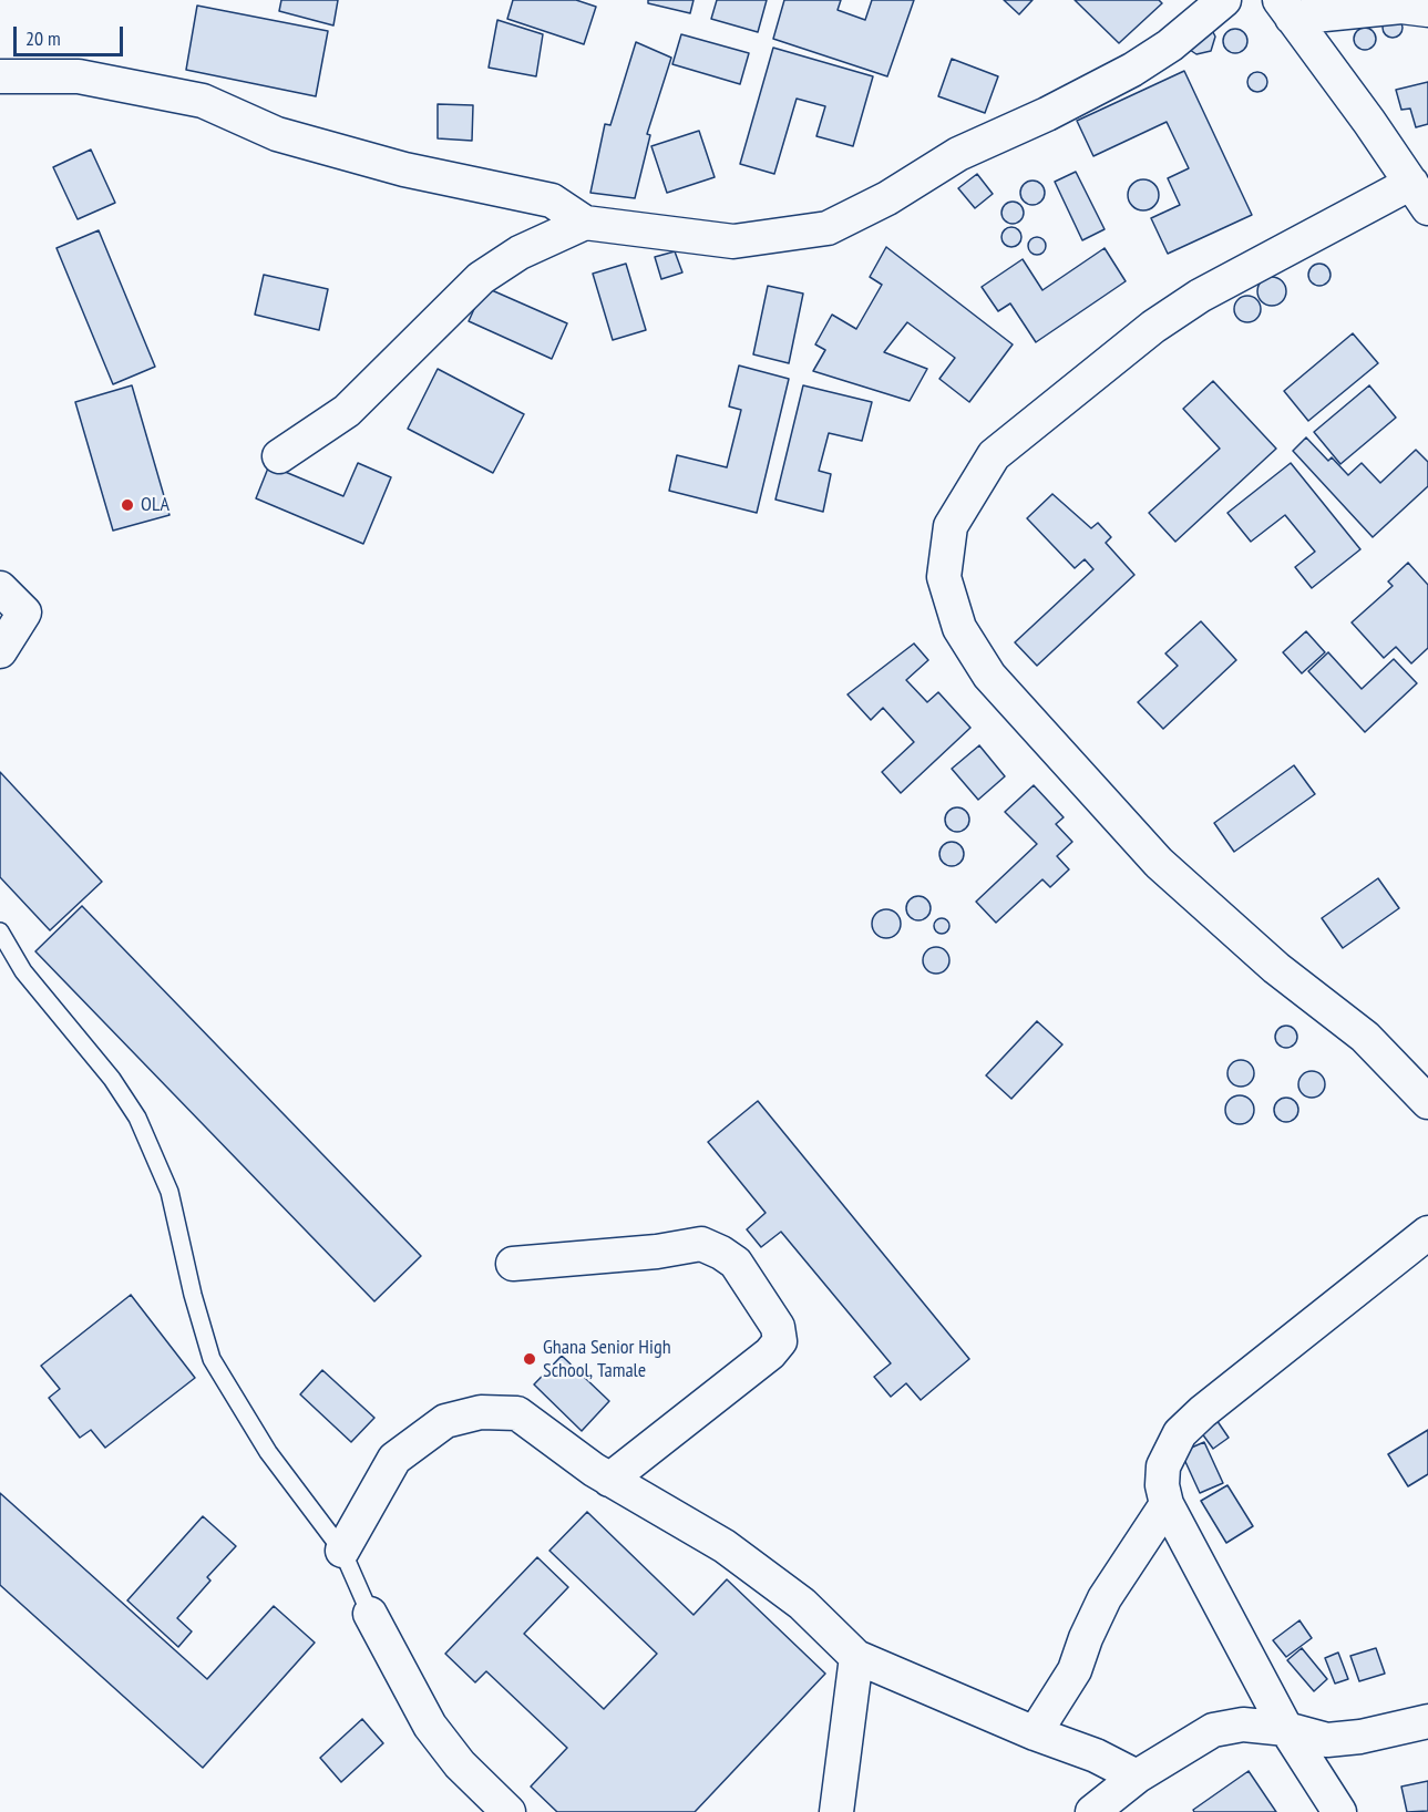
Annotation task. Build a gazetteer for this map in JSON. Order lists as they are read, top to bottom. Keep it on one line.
{"places":["OLA","Ghana Senior High School, Tamale"],"scale_bar":"20 m"}
